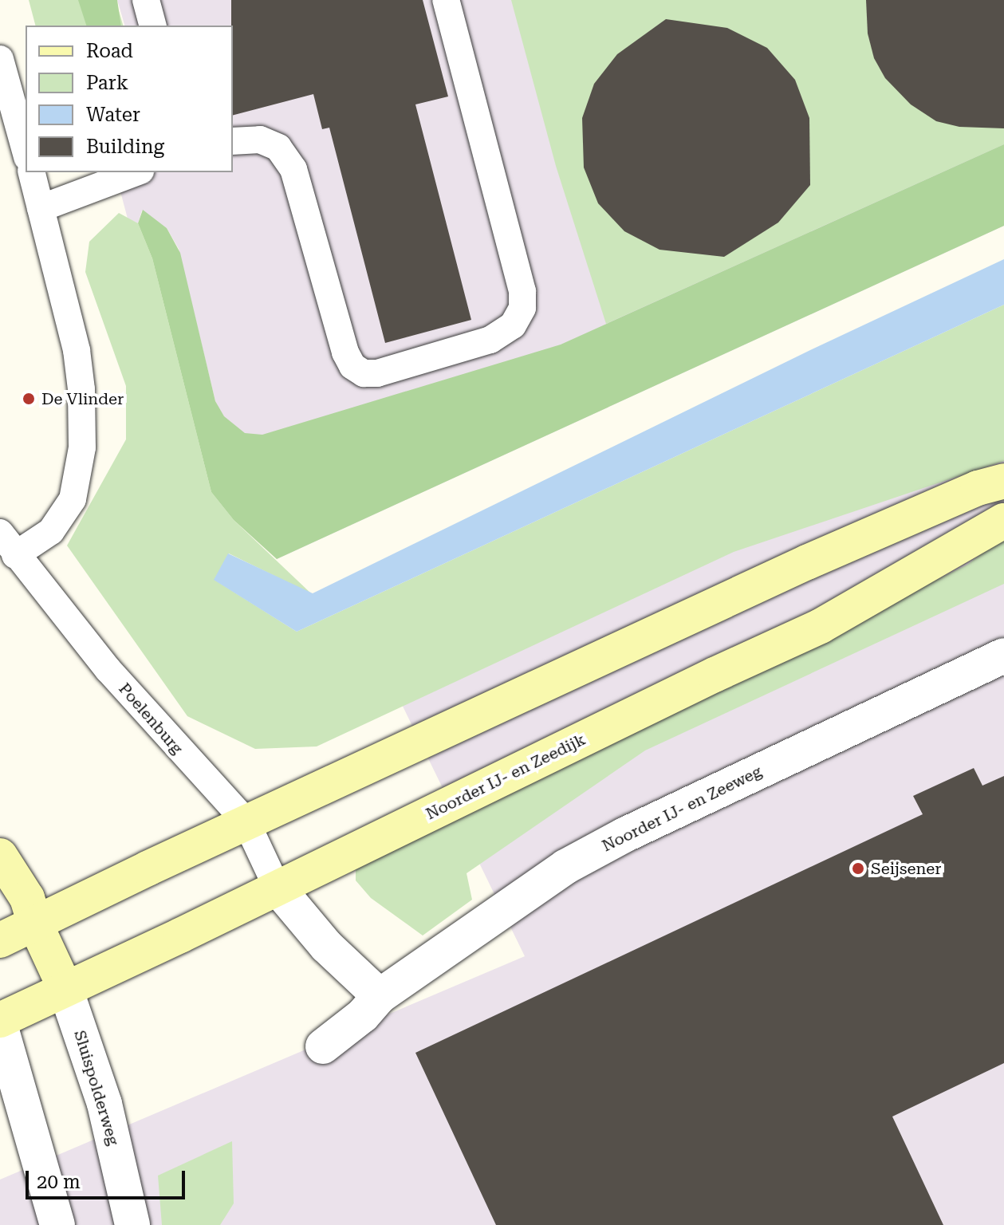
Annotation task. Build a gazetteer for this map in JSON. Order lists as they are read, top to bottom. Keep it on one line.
{"streets":{"street":["Noorder IJ- en Zeedijk","Noorder IJ- en Zeeweg","Sluispolderweg"],"lane":["Poelenburg"]},"crossings":[["Poelenburg","Noorder IJ- en Zeedijk"],["Noorder IJ- en Zeedijk","Sluispolderweg"]],"places":["De Vlinder","Seijsener"],"legend":["Road","Park","Water","Building"],"scale_bar":"20 m"}
